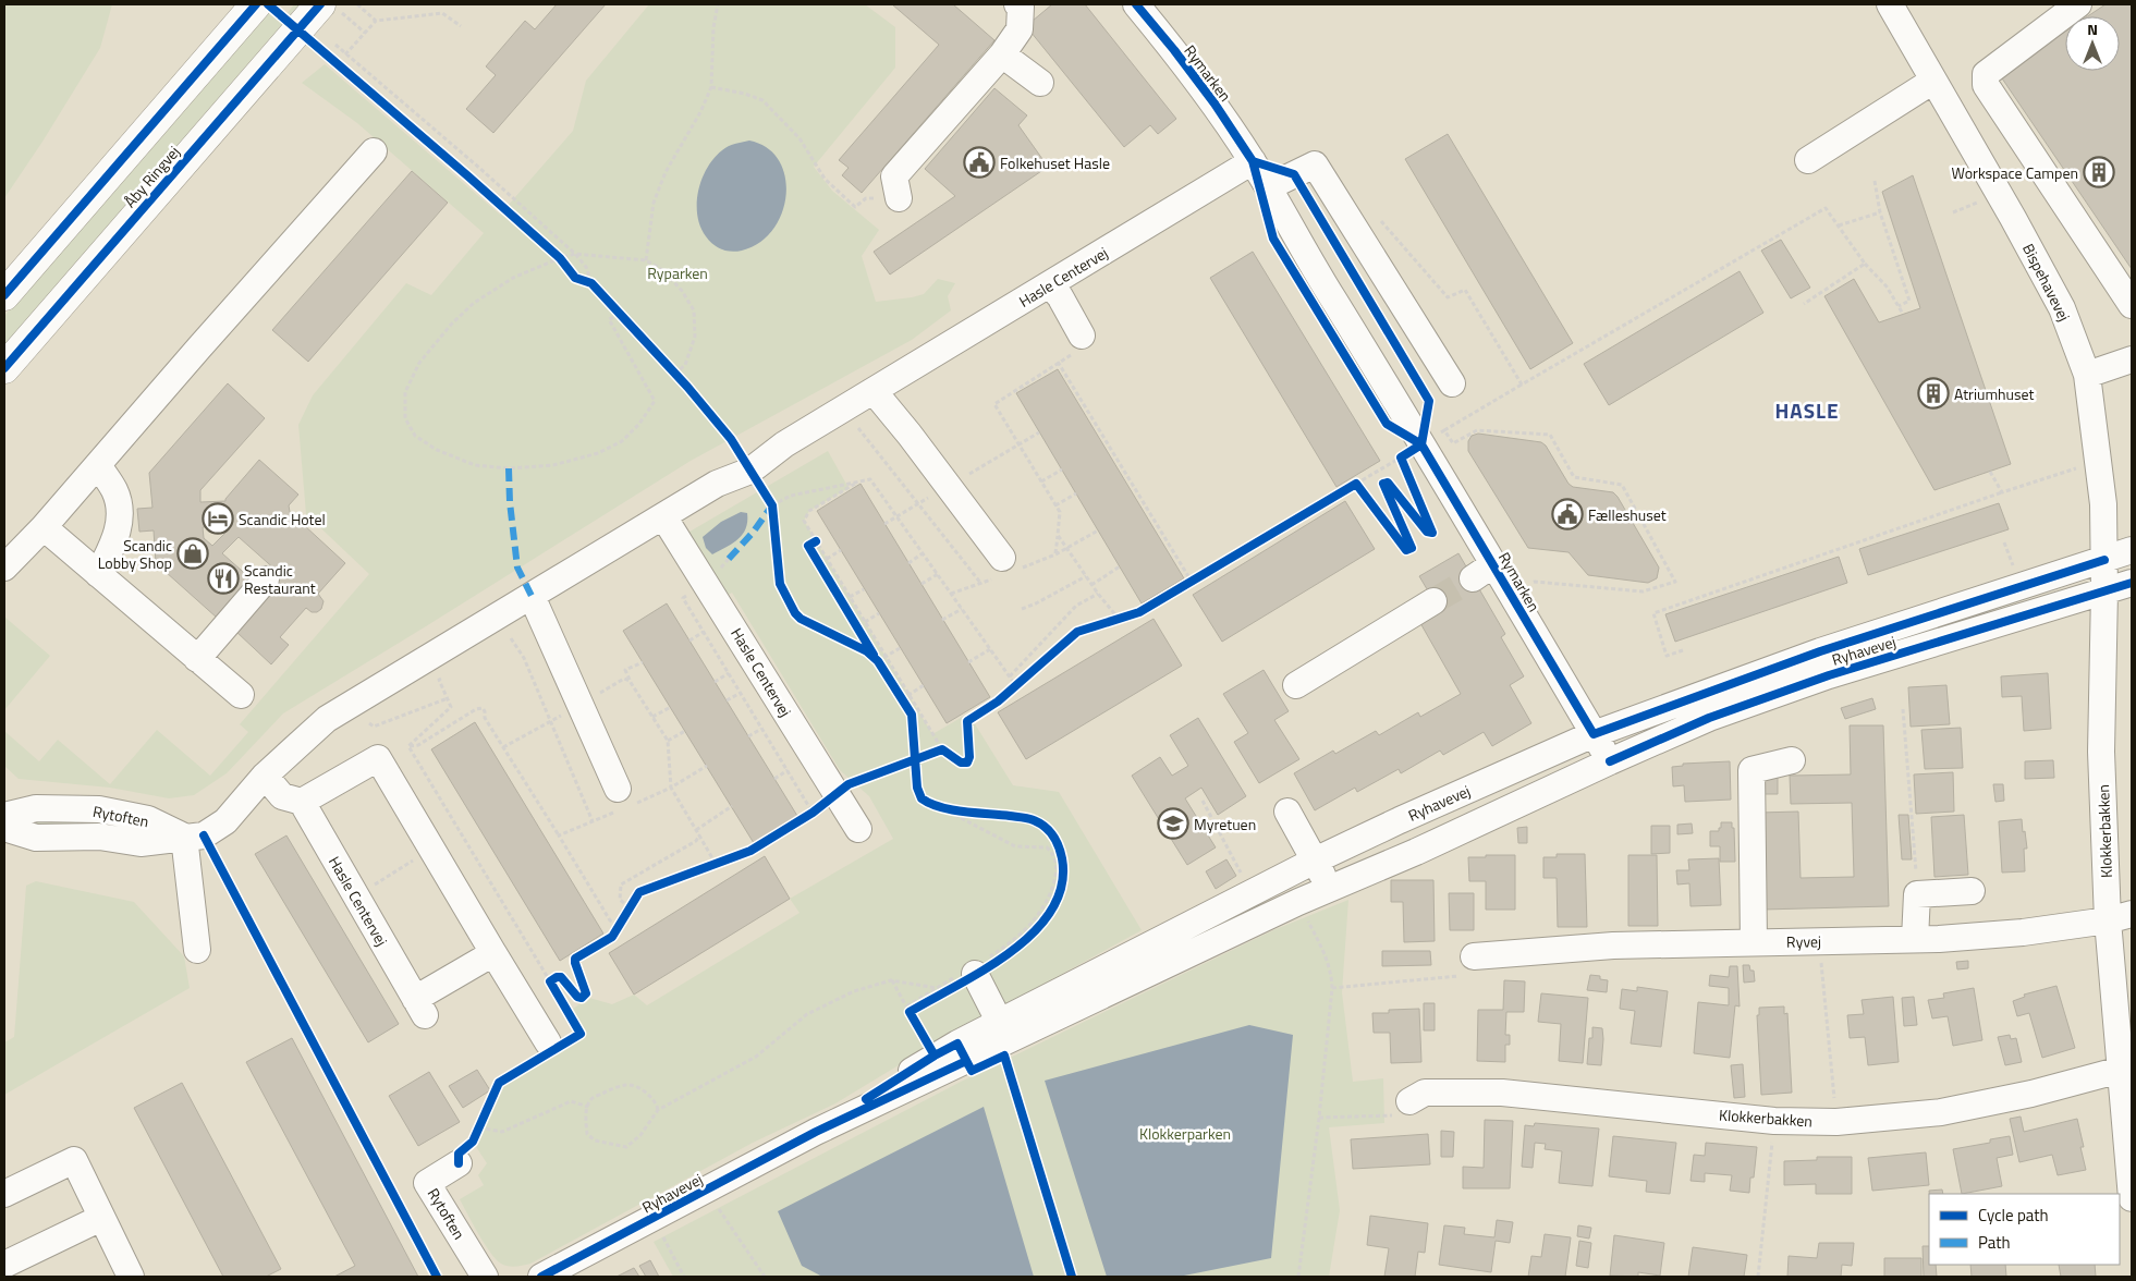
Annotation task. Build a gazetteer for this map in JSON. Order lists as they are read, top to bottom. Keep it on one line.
{"streets":{"main road":["Åby Ringvej"],"street":["Rymarken","Hasle Centervej","Bispehavevej","Ryhavevej","Rytoften","Klokkerbakken","Ryvej"]},"crossings":[["Rymarken","Hasle Centervej"],["Rymarken","Ryhavevej"],["Hasle Centervej","Rytoften"],["Bispehavevej","Ryhavevej"],["Bispehavevej","Klokkerbakken"],["Ryhavevej","Klokkerbakken"],["Klokkerbakken","Ryvej"]],"districts":["HASLE"],"parks":["Ryparken","Klokkerparken"],"places":{"public building":["Folkehuset Hasle","Fælleshuset"],"building":["Workspace Campen","Atriumhuset"],"hotel":["Scandic Hotel"],"shop":["Scandic Lobby Shop"],"restaurant":["Scandic Restaurant"],"school or university":["Myretuen"]},"legend":["Cycle path","Path"],"north":"top"}
